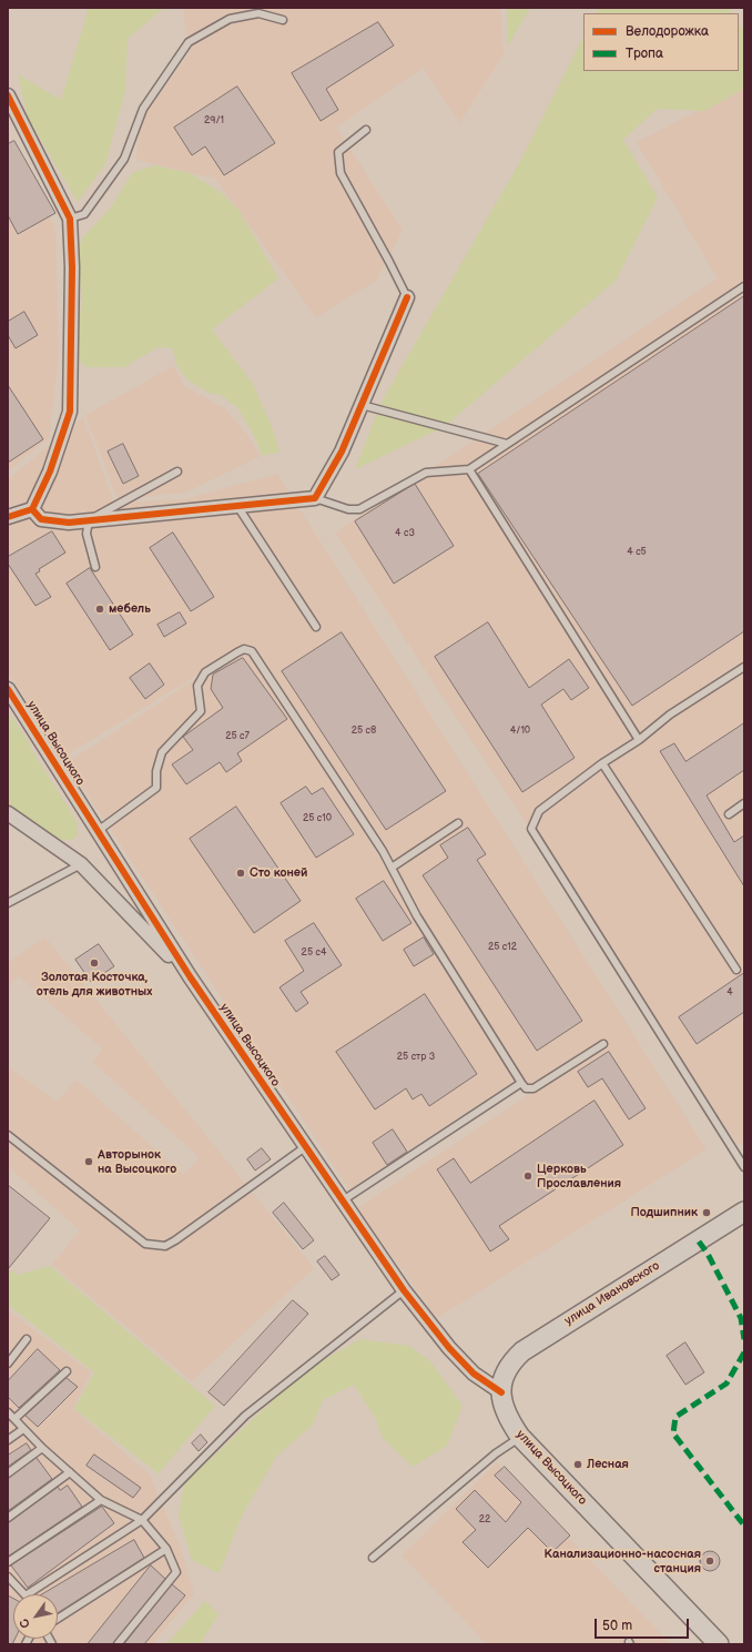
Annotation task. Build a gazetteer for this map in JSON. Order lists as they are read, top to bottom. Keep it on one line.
{"streets":{"main road":["улица Высоцкого","улица Ивановского"]},"crossings":[["улица Высоцкого","улица Ивановского"]],"places":["мебель","Сто коней","Золотая Косточка, отель для животных","Авторынок на Высоцкого","Церковь Прославления","Подшипник","Лесная","Канализационно-насосная станция"],"house_numbers":["29/1","4 с3","4 с5","25 с8","4/10","25 с7","25 с10","25 с12","25 с4","4","25 стр 3","22"],"legend":["Велодорожка","Тропа"],"scale_bar":"50 m","north":"bottom left"}
